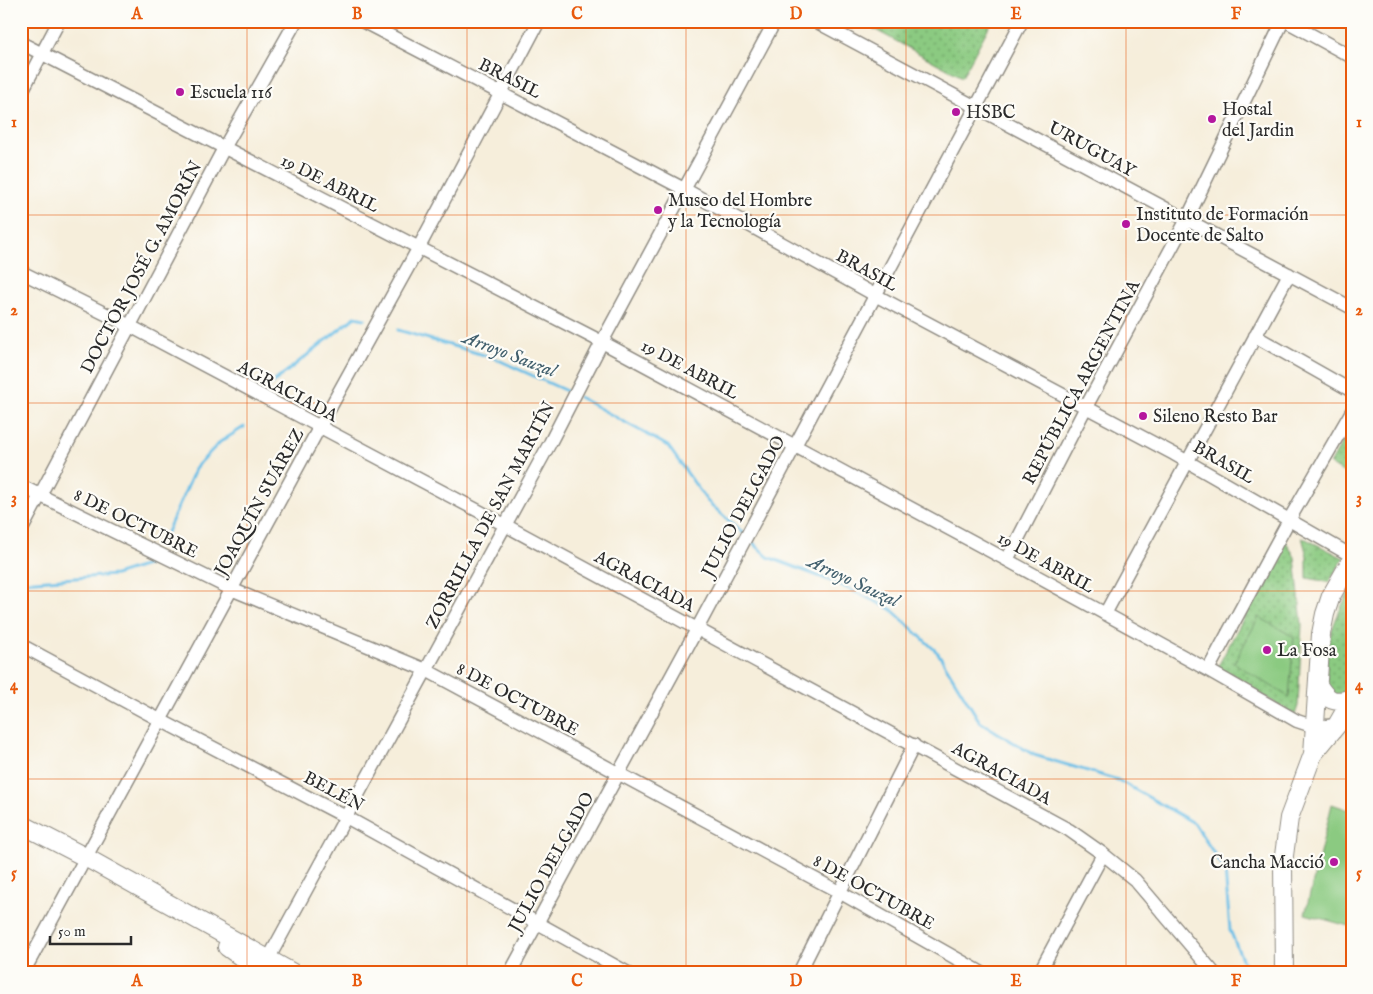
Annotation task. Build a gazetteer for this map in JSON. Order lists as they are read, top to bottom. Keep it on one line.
{"streets":{"street":["BRASIL","URUGUAY","19 DE ABRIL","DOCTOR JOSÉ G. AMORÍN","REPÚBLICA ARGENTINA","AGRACIADA","JOAQUÍN SUÁREZ","JULIO DELGADO","ZORRILLA DE SAN MARTÍN","8 DE OCTUBRE","BELÉN"]},"crossings":[["BRASIL","REPÚBLICA ARGENTINA"],["BRASIL","JOAQUÍN SUÁREZ"],["BRASIL","JULIO DELGADO"],["BRASIL","ZORRILLA DE SAN MARTÍN"],["URUGUAY","REPÚBLICA ARGENTINA"],["URUGUAY","JULIO DELGADO"],["19 DE ABRIL","DOCTOR JOSÉ G. AMORÍN"],["19 DE ABRIL","REPÚBLICA ARGENTINA"],["19 DE ABRIL","JOAQUÍN SUÁREZ"],["19 DE ABRIL","JULIO DELGADO"],["19 DE ABRIL","ZORRILLA DE SAN MARTÍN"],["DOCTOR JOSÉ G. AMORÍN","AGRACIADA"],["DOCTOR JOSÉ G. AMORÍN","8 DE OCTUBRE"],["AGRACIADA","JOAQUÍN SUÁREZ"],["AGRACIADA","JULIO DELGADO"],["AGRACIADA","ZORRILLA DE SAN MARTÍN"],["JOAQUÍN SUÁREZ","8 DE OCTUBRE"],["JOAQUÍN SUÁREZ","BELÉN"],["JULIO DELGADO","8 DE OCTUBRE"],["JULIO DELGADO","BELÉN"],["ZORRILLA DE SAN MARTÍN","8 DE OCTUBRE"],["ZORRILLA DE SAN MARTÍN","BELÉN"]],"water":["Arroyo Sauzal"],"places":["Escuela 116","HSBC","Hostal del Jardin","Museo del Hombre y la Tecnología","Instituto de Formación Docente de Salto","Sileno Resto Bar","La Fosa","Cancha Macció"],"scale_bar":"50 m","grid":{"columns":["A","B","C","D","E","F"],"rows":["1","2","3","4","5"]}}
